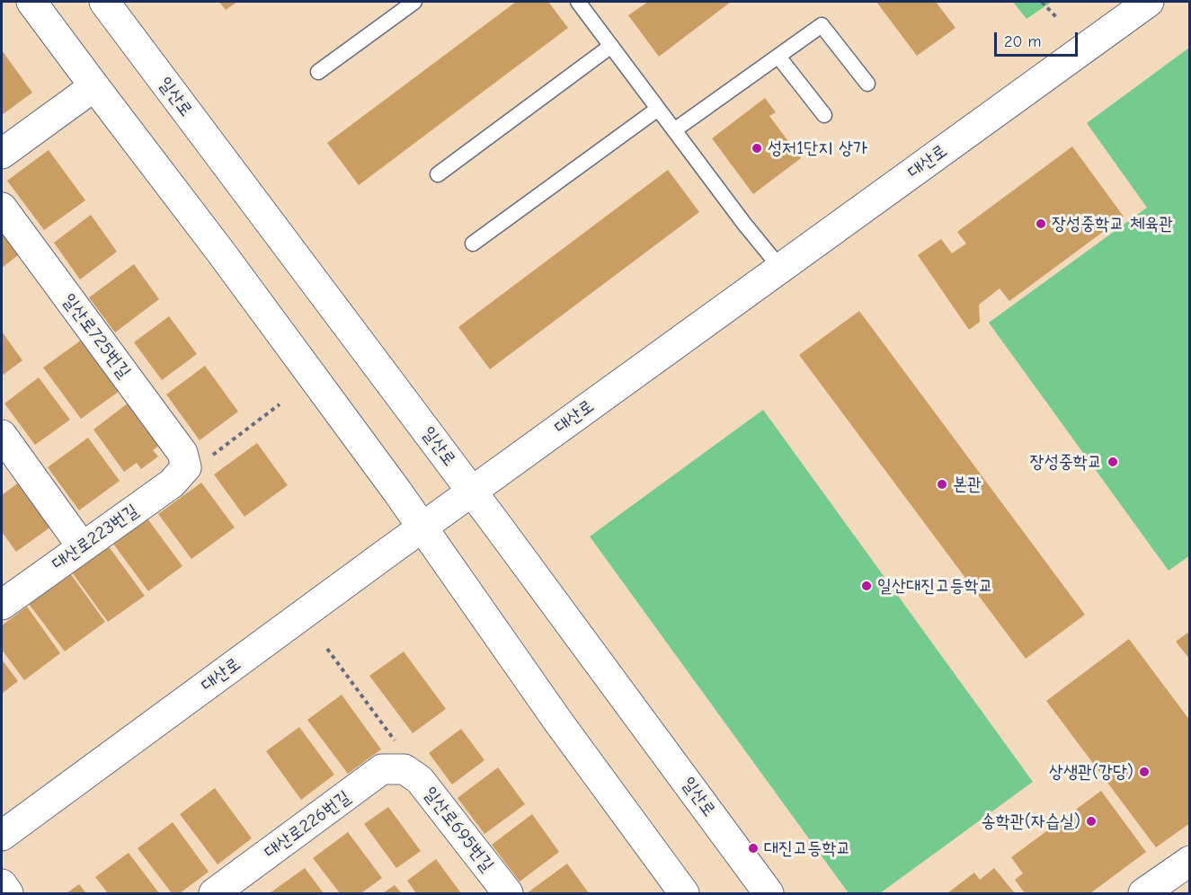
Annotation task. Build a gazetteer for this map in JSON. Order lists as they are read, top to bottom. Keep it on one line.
{"streets":{"main road":["일산로","대산로","일산로725번길","대산로223번길","대산로226번길","일산로695번길"]},"crossings":[["일산로","대산로"],["일산로725번길","대산로223번길"],["대산로226번길","일산로695번길"]],"places":["성저1단지 상가","장성중학교 체육관","장성중학교","본관","일산대진고등학교","상생관(강당)","송학관(자습실)","대진고등학교"],"scale_bar":"20 m"}
